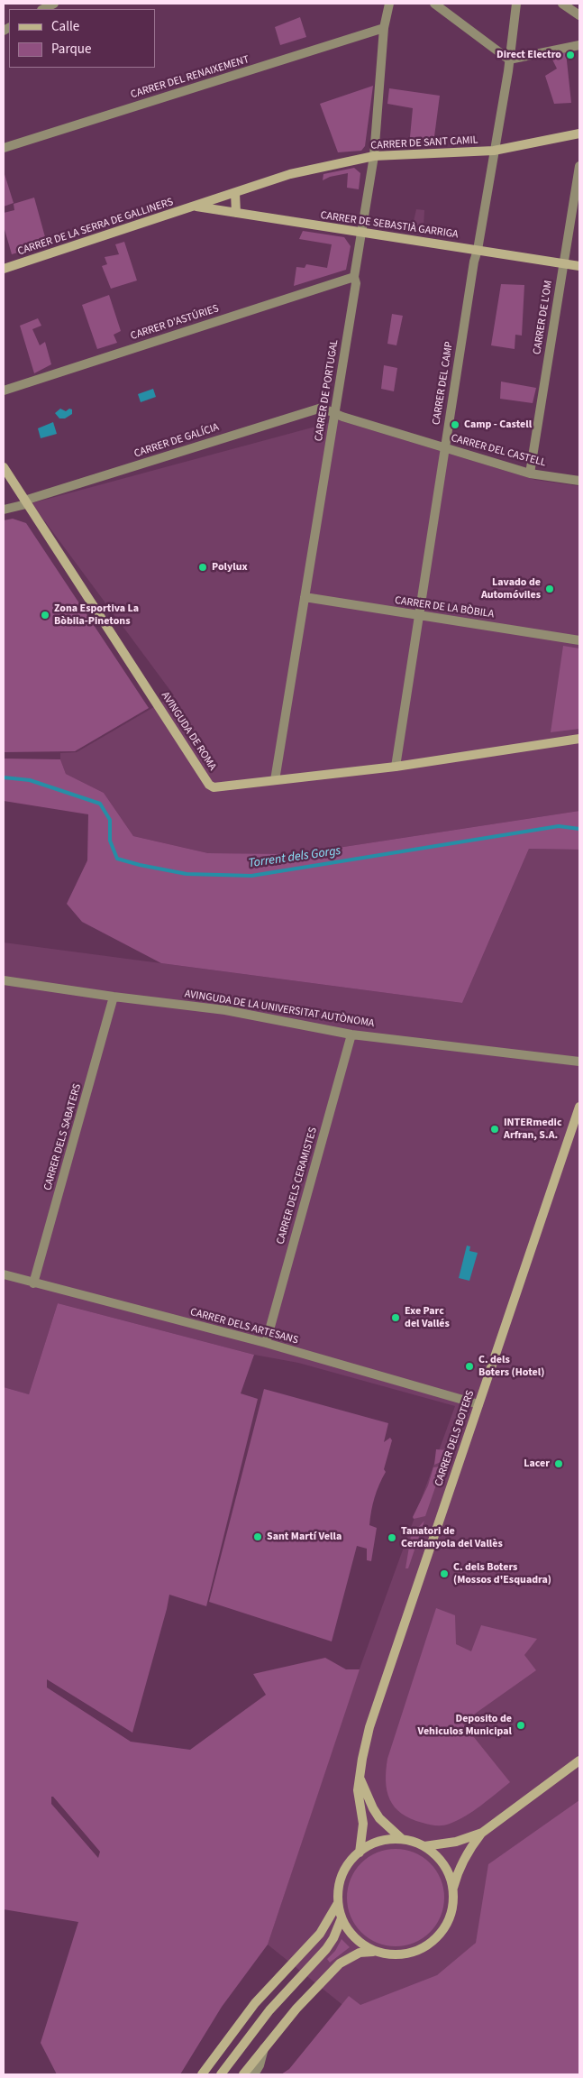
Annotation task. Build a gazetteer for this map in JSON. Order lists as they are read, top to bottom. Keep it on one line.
{"streets":{"street":["CARRER DEL RENAIXEMENT","CARRER DE SANT CAMIL","CARRER DE SEBASTIÀ GARRIGA","CARRER DE LA SERRA DE GALLINERS","CARRER DE L'OM","CARRER D'ASTÚRIES","CARRER DEL CAMP","CARRER DE PORTUGAL","CARRER DE GALÍCIA","CARRER DEL CASTELL","CARRER DE LA BÒBILA","AVINGUDA DE ROMA","AVINGUDA DE LA UNIVERSITAT AUTÒNOMA","CARRER DELS SABATERS","CARRER DELS CERAMISTES","CARRER DELS ARTESANS","CARRER DELS BOTERS"]},"crossings":[["CARRER DEL RENAIXEMENT","CARRER DE PORTUGAL"],["CARRER DE SANT CAMIL","CARRER DE SEBASTIÀ GARRIGA"],["CARRER DE SANT CAMIL","CARRER DE LA SERRA DE GALLINERS"],["CARRER DE SANT CAMIL","CARRER DEL CAMP"],["CARRER DE SANT CAMIL","CARRER DE PORTUGAL"],["CARRER DE SEBASTIÀ GARRIGA","CARRER DE LA SERRA DE GALLINERS"],["CARRER DE SEBASTIÀ GARRIGA","CARRER DE L'OM"],["CARRER DE SEBASTIÀ GARRIGA","CARRER DEL CAMP"],["CARRER DE SEBASTIÀ GARRIGA","CARRER DE PORTUGAL"],["CARRER DE L'OM","CARRER DEL CASTELL"],["CARRER D'ASTÚRIES","CARRER DE PORTUGAL"],["CARRER DEL CAMP","CARRER DEL CASTELL"],["CARRER DEL CAMP","CARRER DE LA BÒBILA"],["CARRER DEL CAMP","AVINGUDA DE ROMA"],["CARRER DE PORTUGAL","CARRER DE GALÍCIA"],["CARRER DE PORTUGAL","CARRER DEL CASTELL"],["CARRER DE PORTUGAL","CARRER DE LA BÒBILA"],["CARRER DE PORTUGAL","AVINGUDA DE ROMA"],["CARRER DE GALÍCIA","CARRER DEL CASTELL"],["CARRER DE GALÍCIA","AVINGUDA DE ROMA"],["AVINGUDA DE LA UNIVERSITAT AUTÒNOMA","CARRER DELS SABATERS"],["AVINGUDA DE LA UNIVERSITAT AUTÒNOMA","CARRER DELS CERAMISTES"],["CARRER DELS SABATERS","CARRER DELS ARTESANS"],["CARRER DELS CERAMISTES","CARRER DELS ARTESANS"],["CARRER DELS ARTESANS","CARRER DELS BOTERS"]],"water":["Torrent dels Gorgs"],"places":["Direct Electro","Camp - Castell","Polylux","Lavado de Automóviles","Zona Esportiva La Bòbila-Pinetons","INTERmedic Arfran, S.A.","Exe Parc del Vallés","C. dels Boters (Hotel)","Lacer","Sant Martí Vella","Tanatori de Cerdanyola del Vallès","C. dels Boters (Mossos d'Esquadra)","Deposito de Vehiculos Municipal"],"legend":["Calle","Parque"]}
